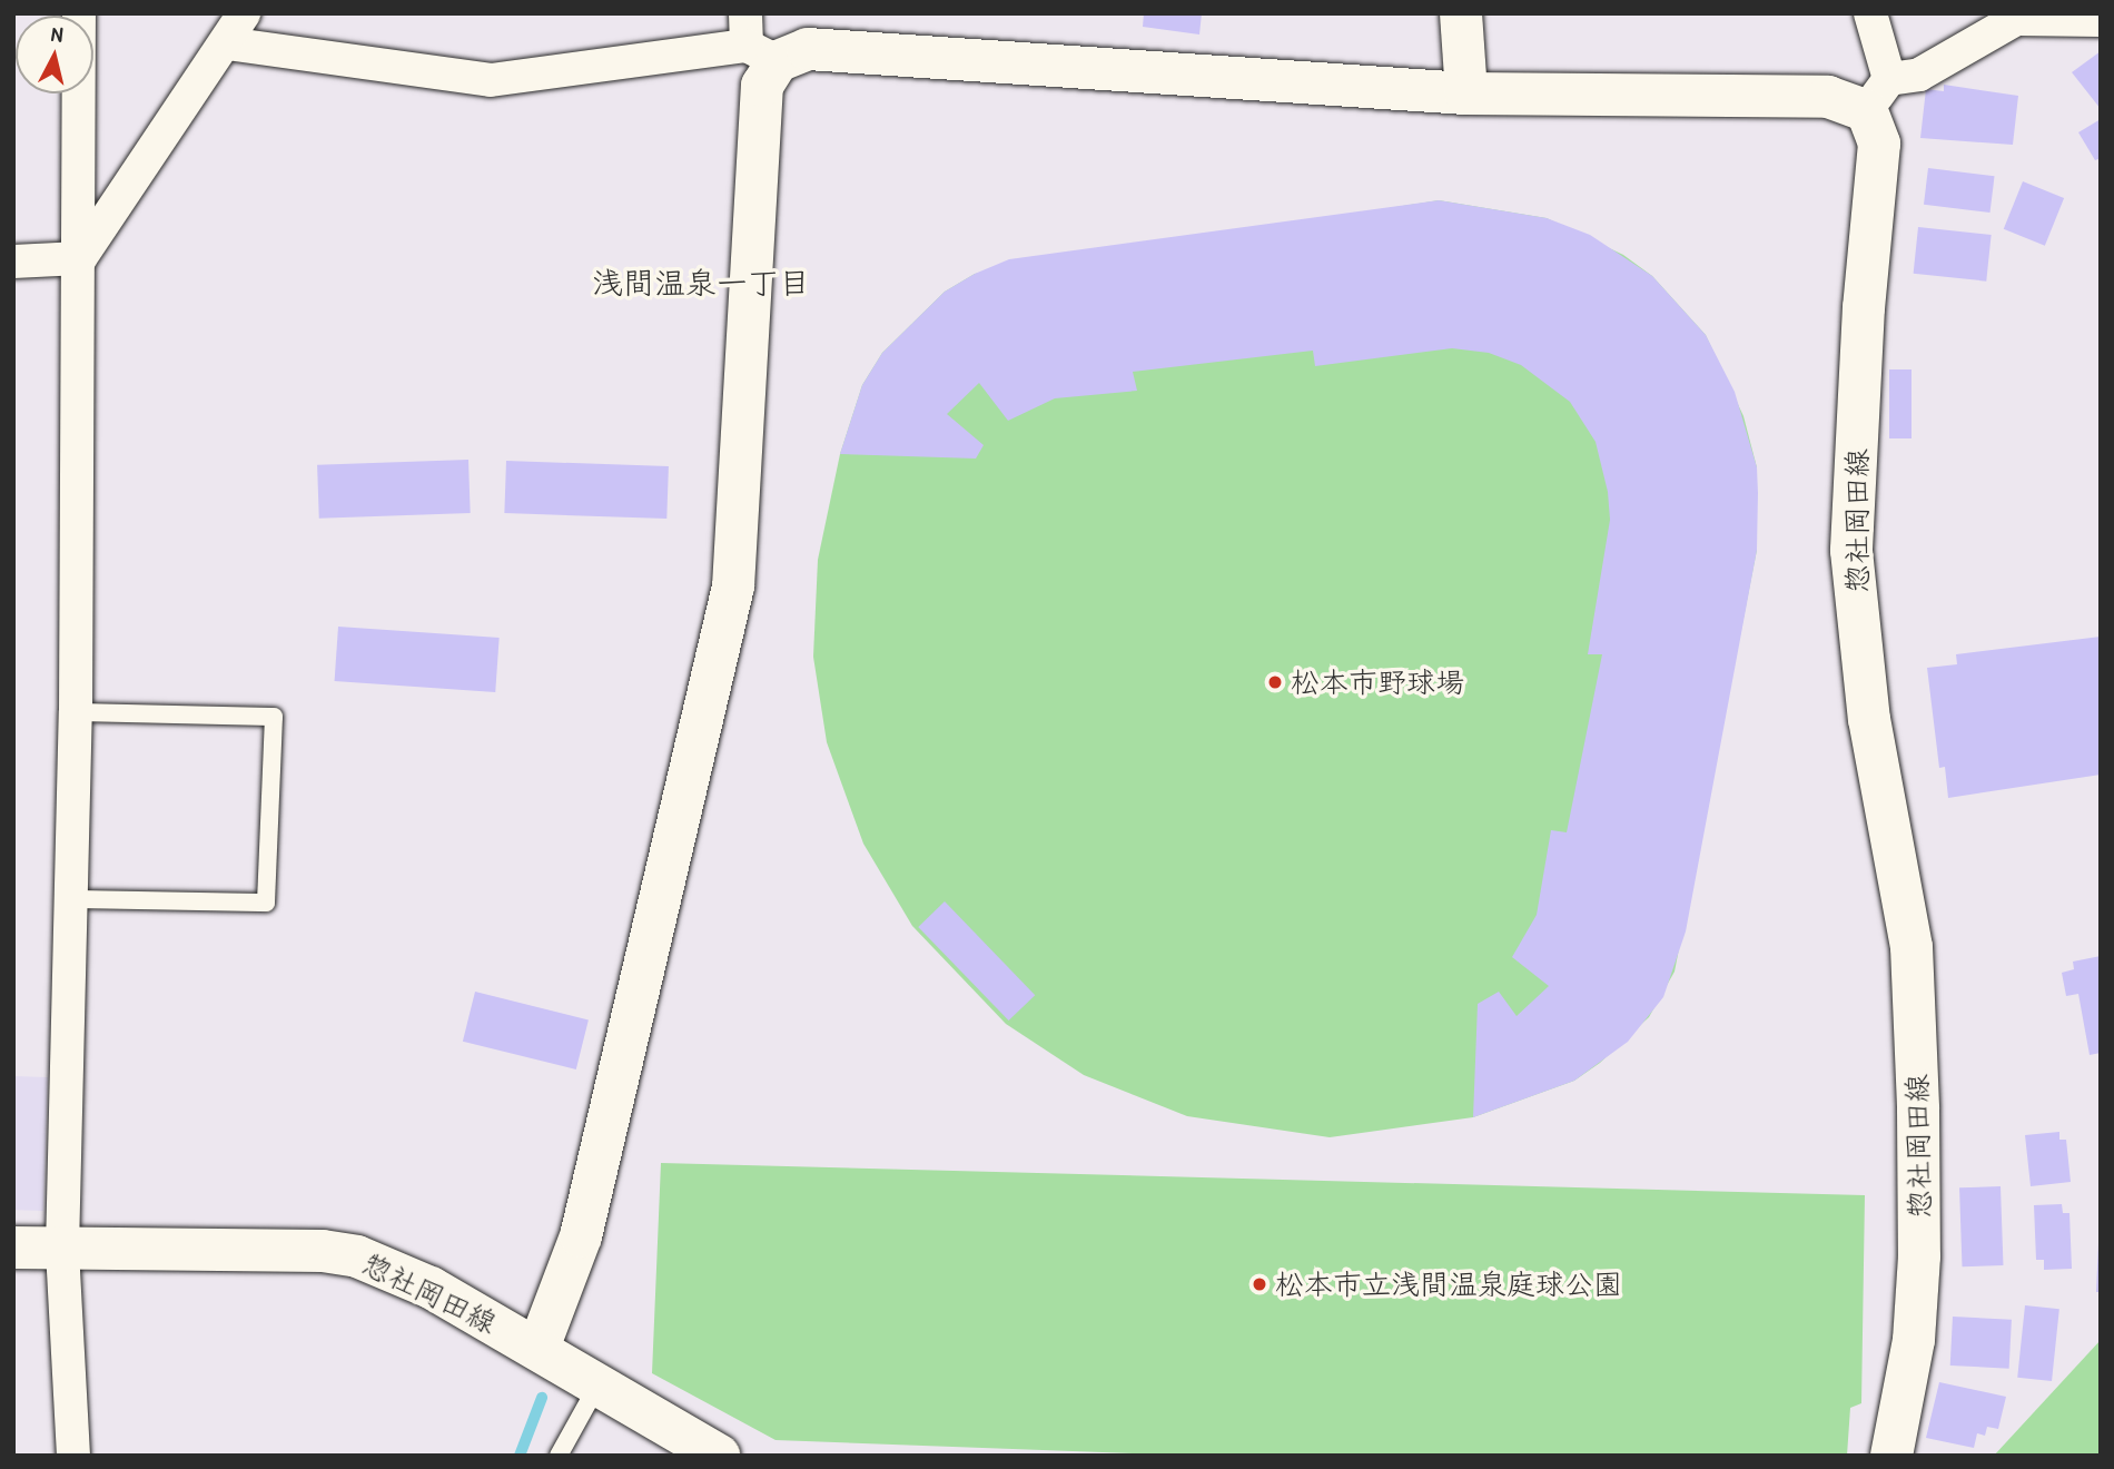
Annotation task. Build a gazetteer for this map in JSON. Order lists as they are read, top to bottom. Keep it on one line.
{"streets":{"main road":["惣社岡田線"]},"districts":["浅間温泉一丁目"],"places":["松本市野球場","松本市立浅間温泉庭球公園"],"north":"top"}
